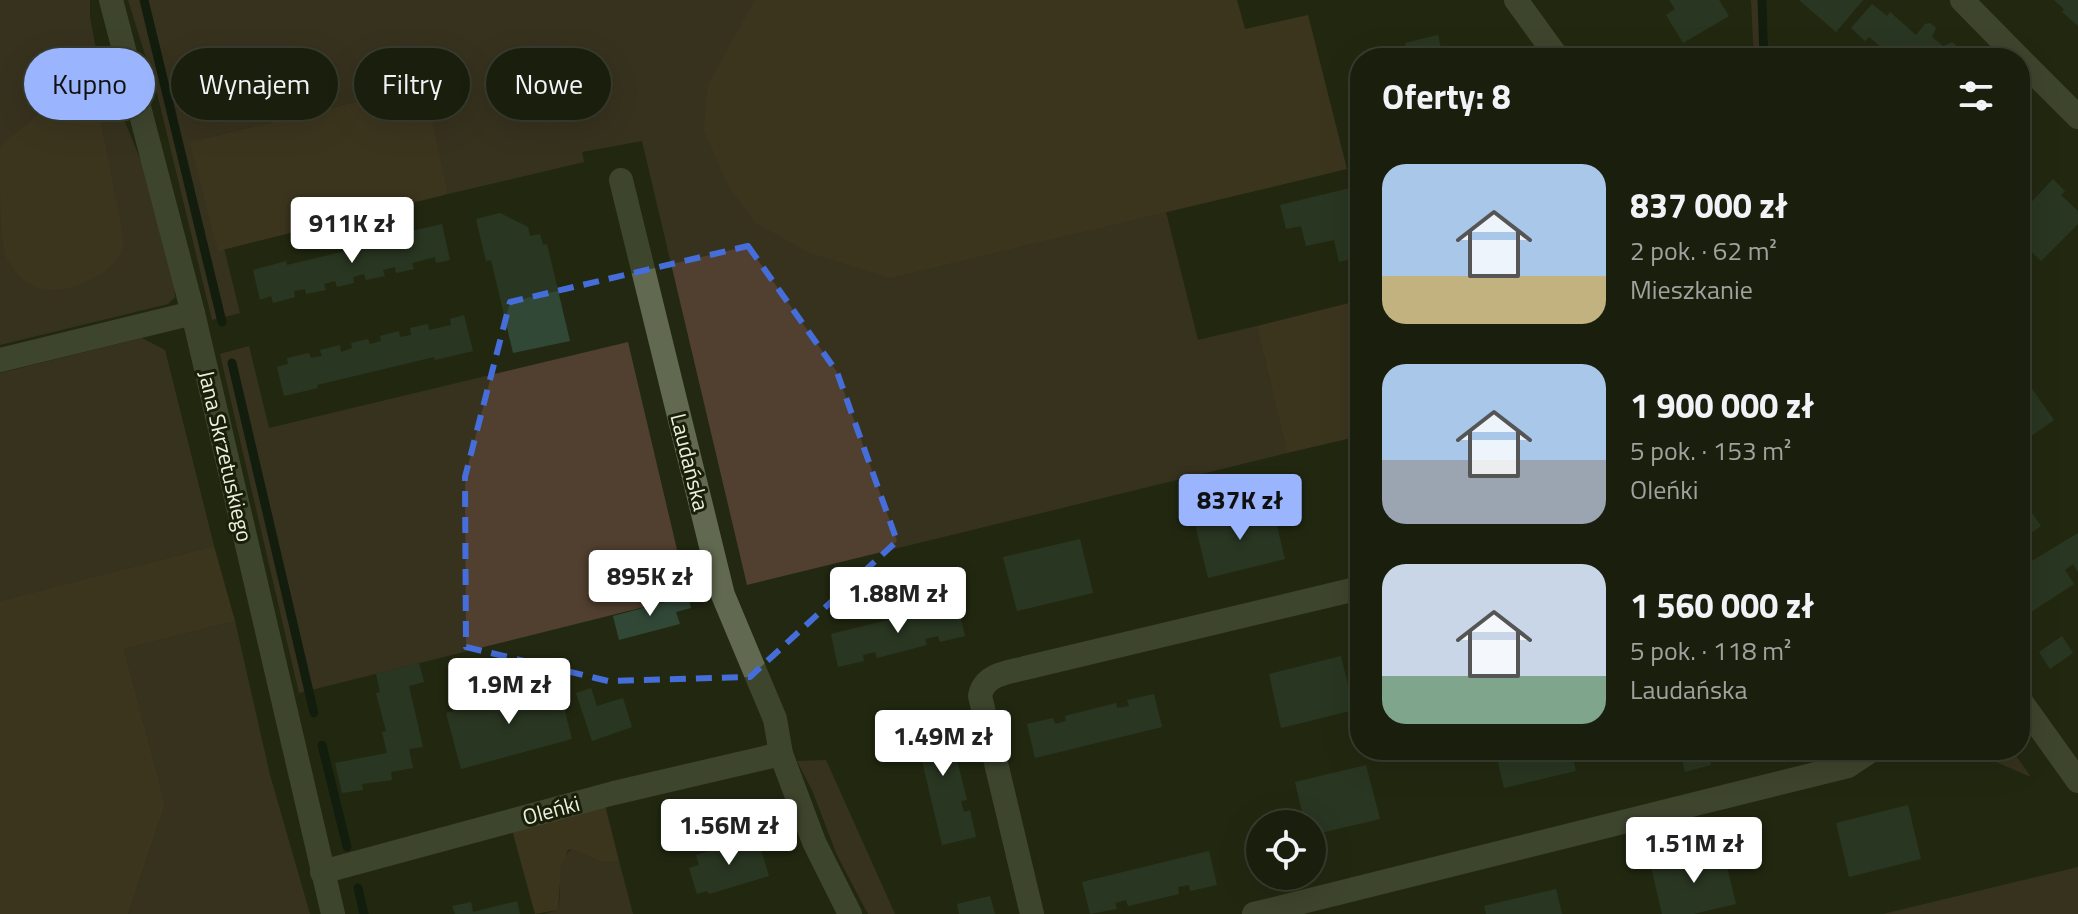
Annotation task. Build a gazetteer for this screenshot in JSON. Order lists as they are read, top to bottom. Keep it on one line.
{"streets":{"street":["Jana Skrzetuskiego","Laudańska","Oleńki"]},"crossings":[["Jana Skrzetuskiego","Oleńki"],["Laudańska","Oleńki"]],"page":{"chip":["Kupno","Wynajem","Filtry","Nowe"],"heading":"Oferty: 8","list":[{"name":"837 000 zł","note":"2 pok. · 62 m² · Mieszkanie"},{"name":"1 900 000 zł","note":"5 pok. · 153 m² · Oleńki"},{"name":"1 560 000 zł","note":"5 pok. · 118 m² · Laudańska"}],"price":["911K zł","837K zł","895K zł","1.88M zł","1.9M zł","1.49M zł","1.56M zł","1.51M zł"]}}
